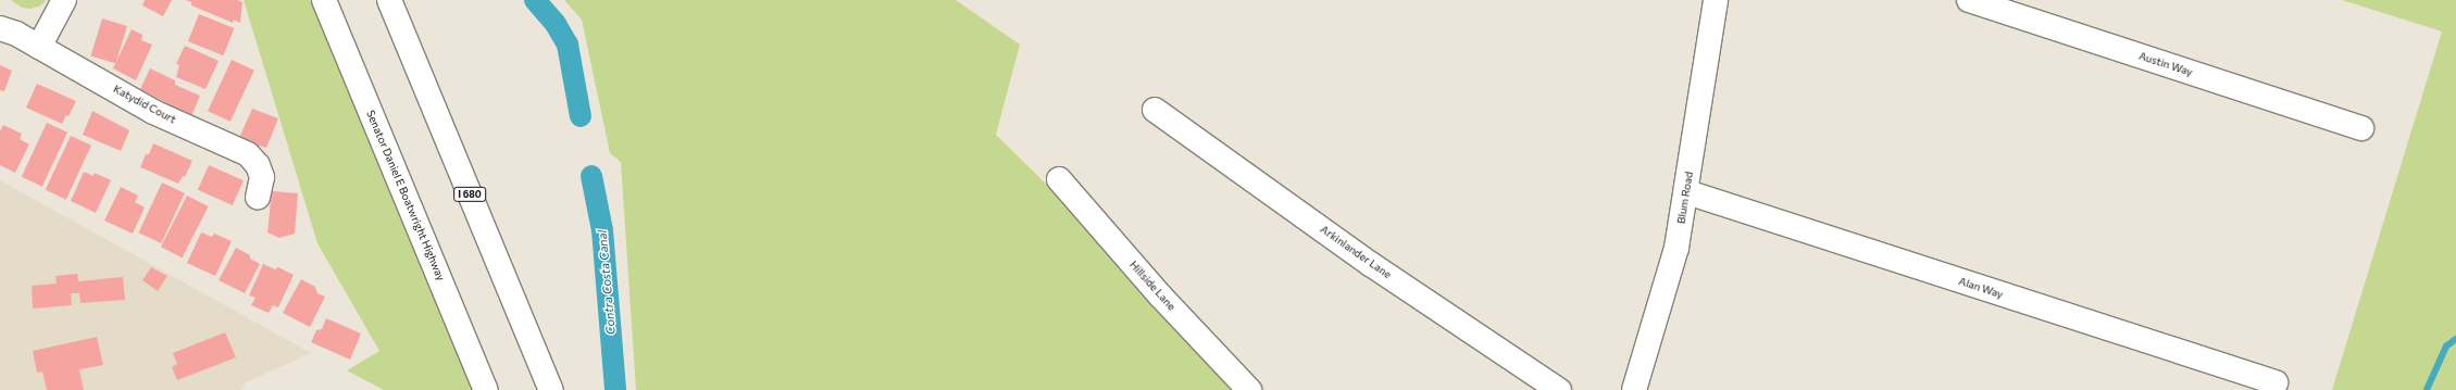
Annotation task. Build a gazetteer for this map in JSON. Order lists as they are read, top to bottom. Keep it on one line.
{"streets":{"main road":["Austin Way","Katydid Court","I 680","Senator Daniel E Boatwright Highway","Blum Road","Arkinlander Lane","Hillside Lane","Alan Way"]},"crossings":[["Blum Road","Alan Way"]],"water":["Contra Costa Canal"]}
